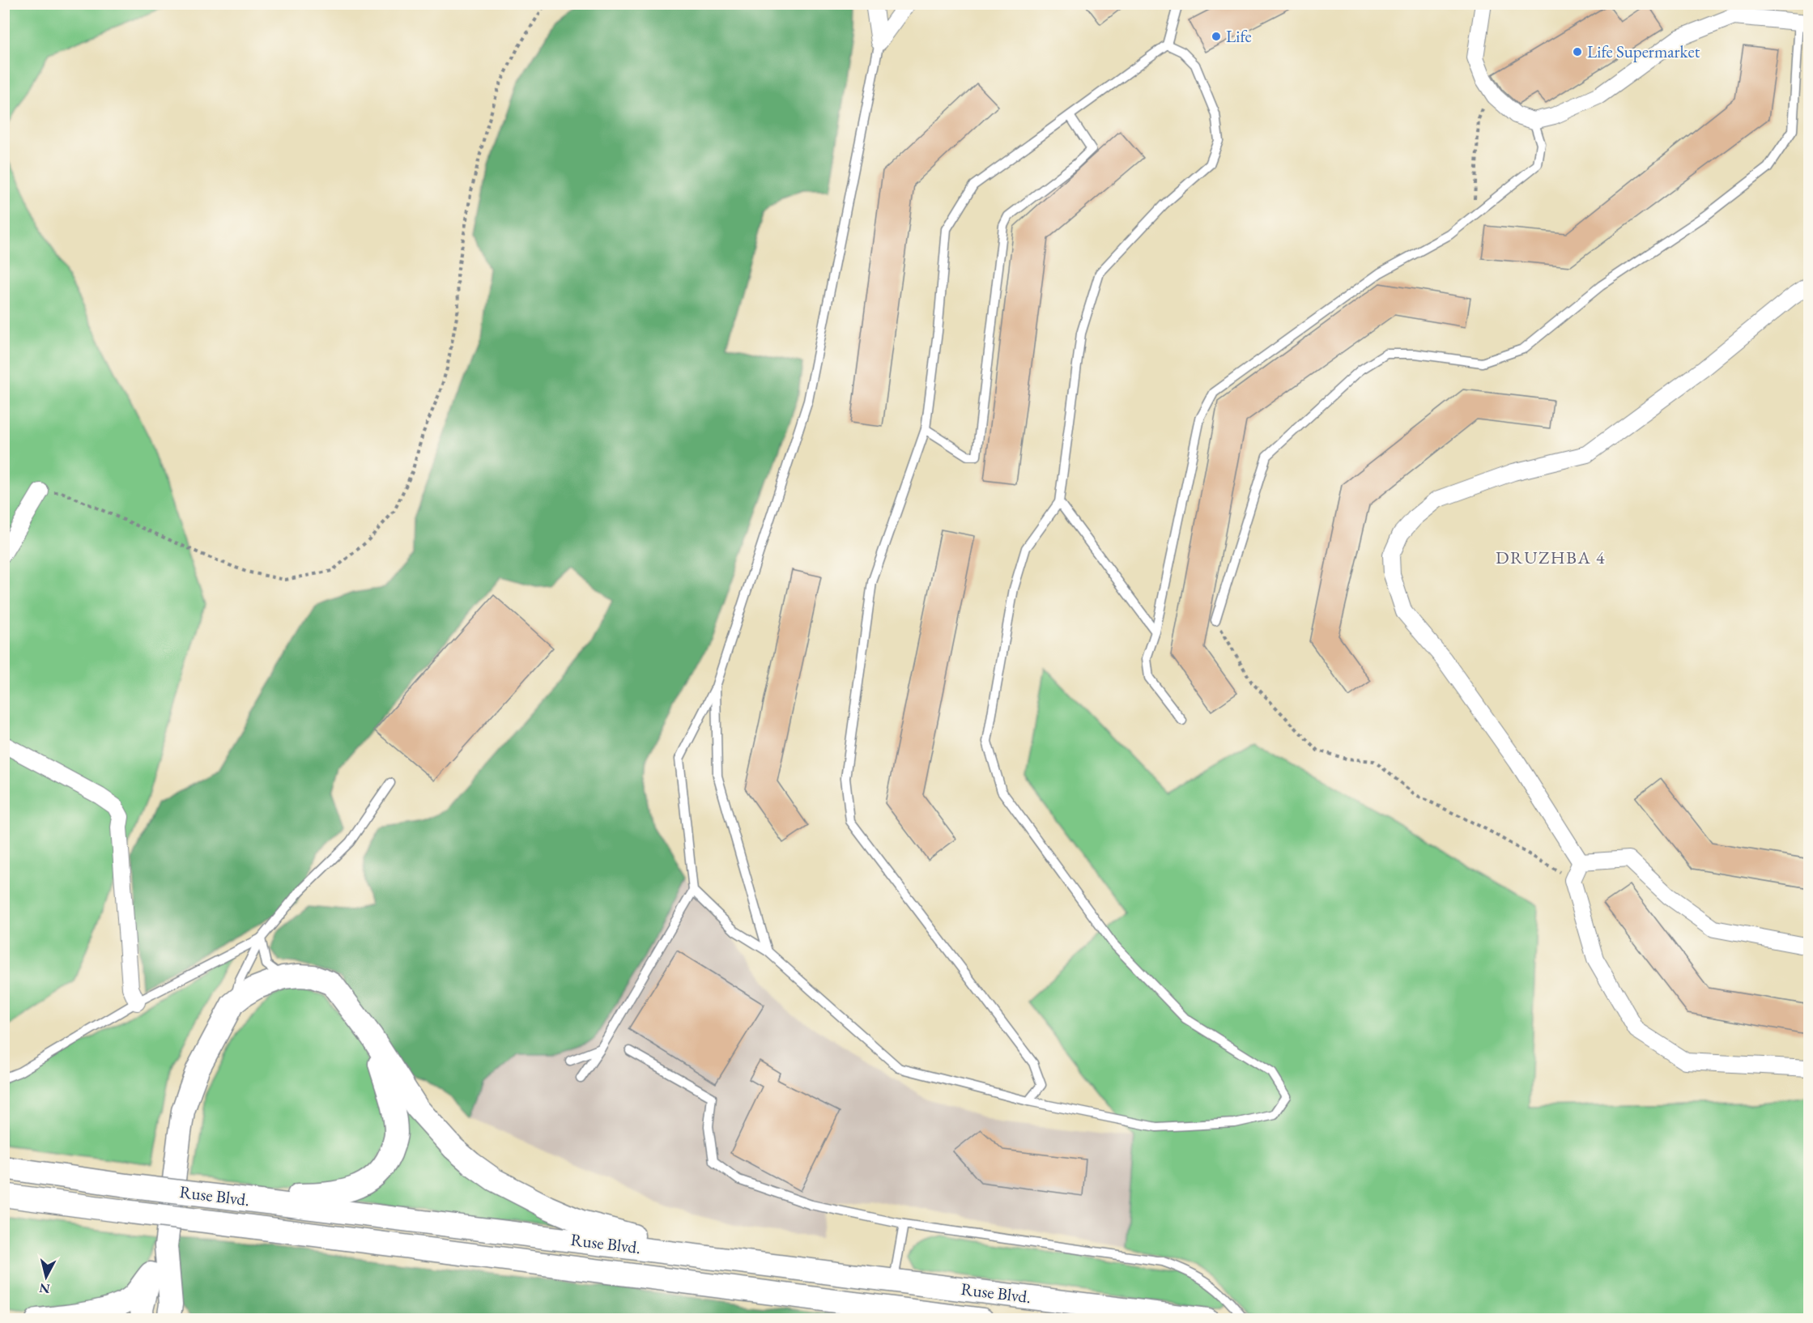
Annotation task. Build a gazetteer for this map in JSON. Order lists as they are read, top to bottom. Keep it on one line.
{"streets":{"main road":["Ruse Blvd."]},"districts":["DRUZHBA 4"],"places":["Life","Life Supermarket"],"north":"bottom"}
